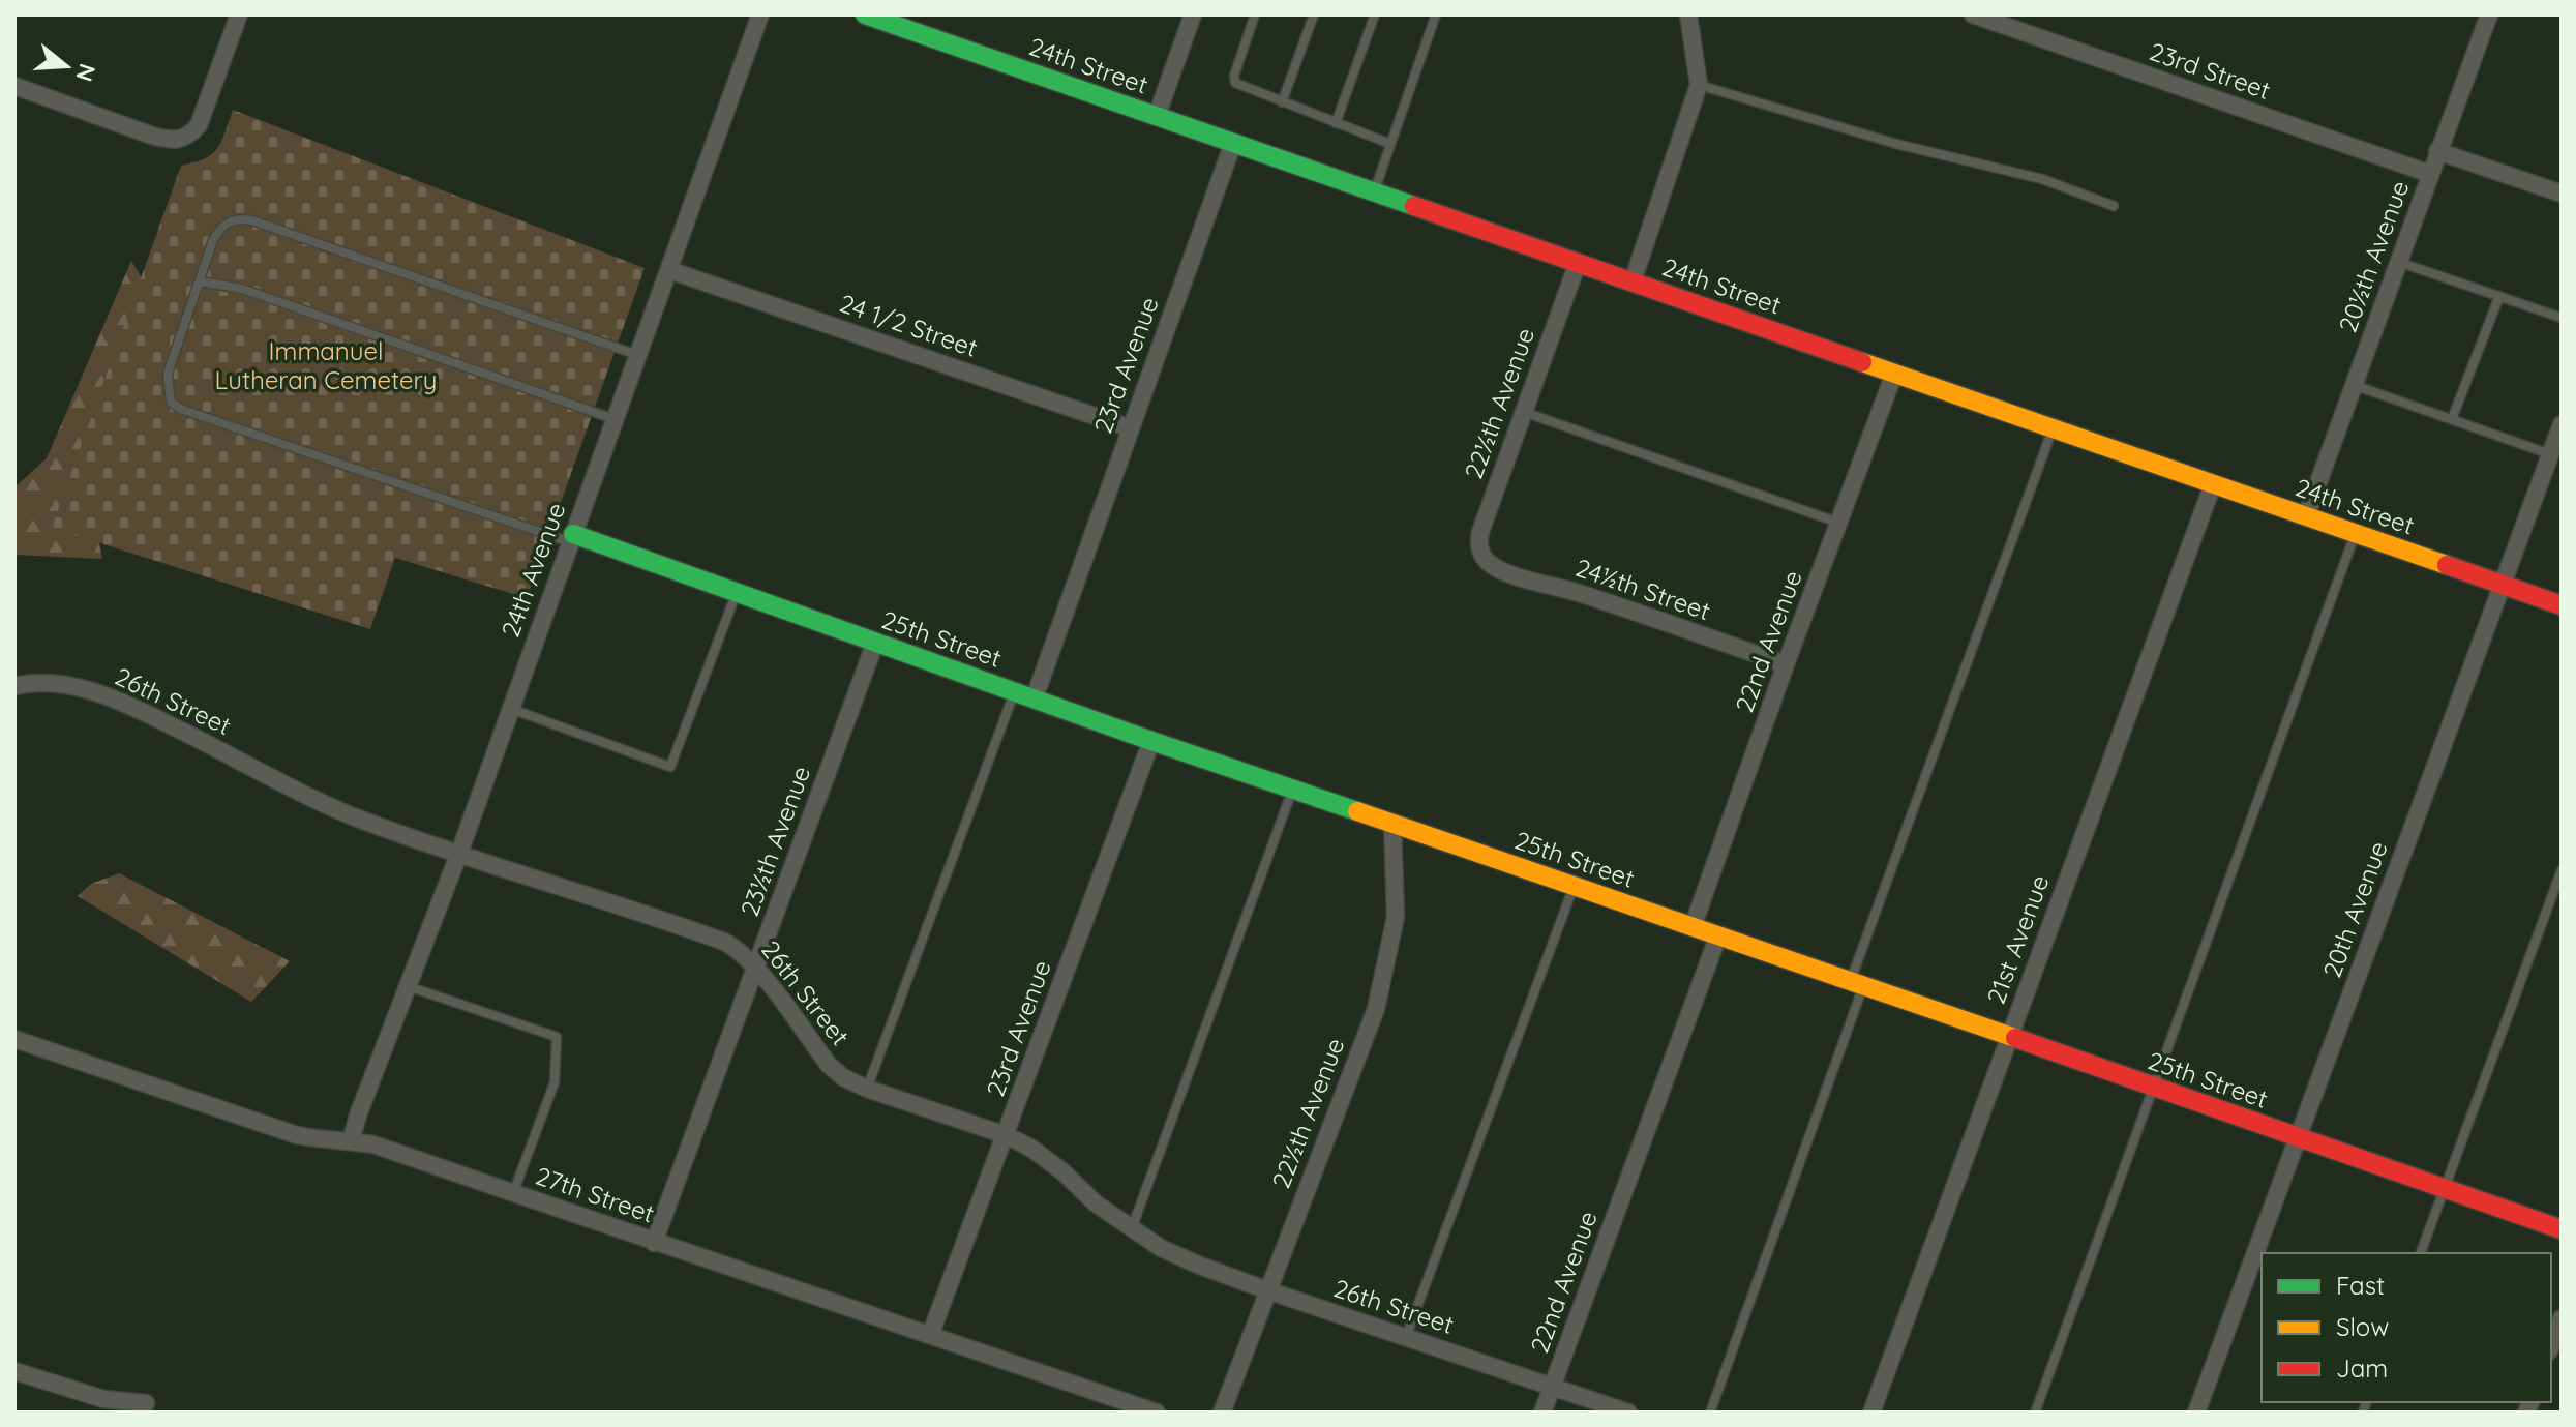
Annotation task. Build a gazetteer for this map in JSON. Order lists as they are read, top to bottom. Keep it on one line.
{"streets":{"street":["24th Street","23rd Street","20½th Avenue","24 1/2 Street","23rd Avenue","22½th Avenue","24th Avenue","24½th Street","25th Street","22nd Avenue","26th Street","23½th Avenue","20th Avenue","21st Avenue","27th Street"]},"crossings":[["24th Street","20½th Avenue"],["24th Street","23rd Avenue"],["24th Street","22½th Avenue"],["24th Street","22nd Avenue"],["24th Street","20th Avenue"],["24th Street","21st Avenue"],["23rd Street","20½th Avenue"],["24 1/2 Street","23rd Avenue"],["24 1/2 Street","24th Avenue"],["23rd Avenue","25th Street"],["23rd Avenue","26th Street"],["23rd Avenue","27th Street"],["22½th Avenue","24½th Street"],["22½th Avenue","25th Street"],["22½th Avenue","26th Street"],["24th Avenue","25th Street"],["24th Avenue","26th Street"],["24th Avenue","27th Street"],["24½th Street","22nd Avenue"],["25th Street","22nd Avenue"],["25th Street","23½th Avenue"],["25th Street","20th Avenue"],["25th Street","21st Avenue"],["22nd Avenue","26th Street"],["26th Street","23½th Avenue"],["23½th Avenue","27th Street"]],"parks":["Immanuel Lutheran Cemetery"],"legend":["Fast","Slow","Jam"],"north":"right"}
